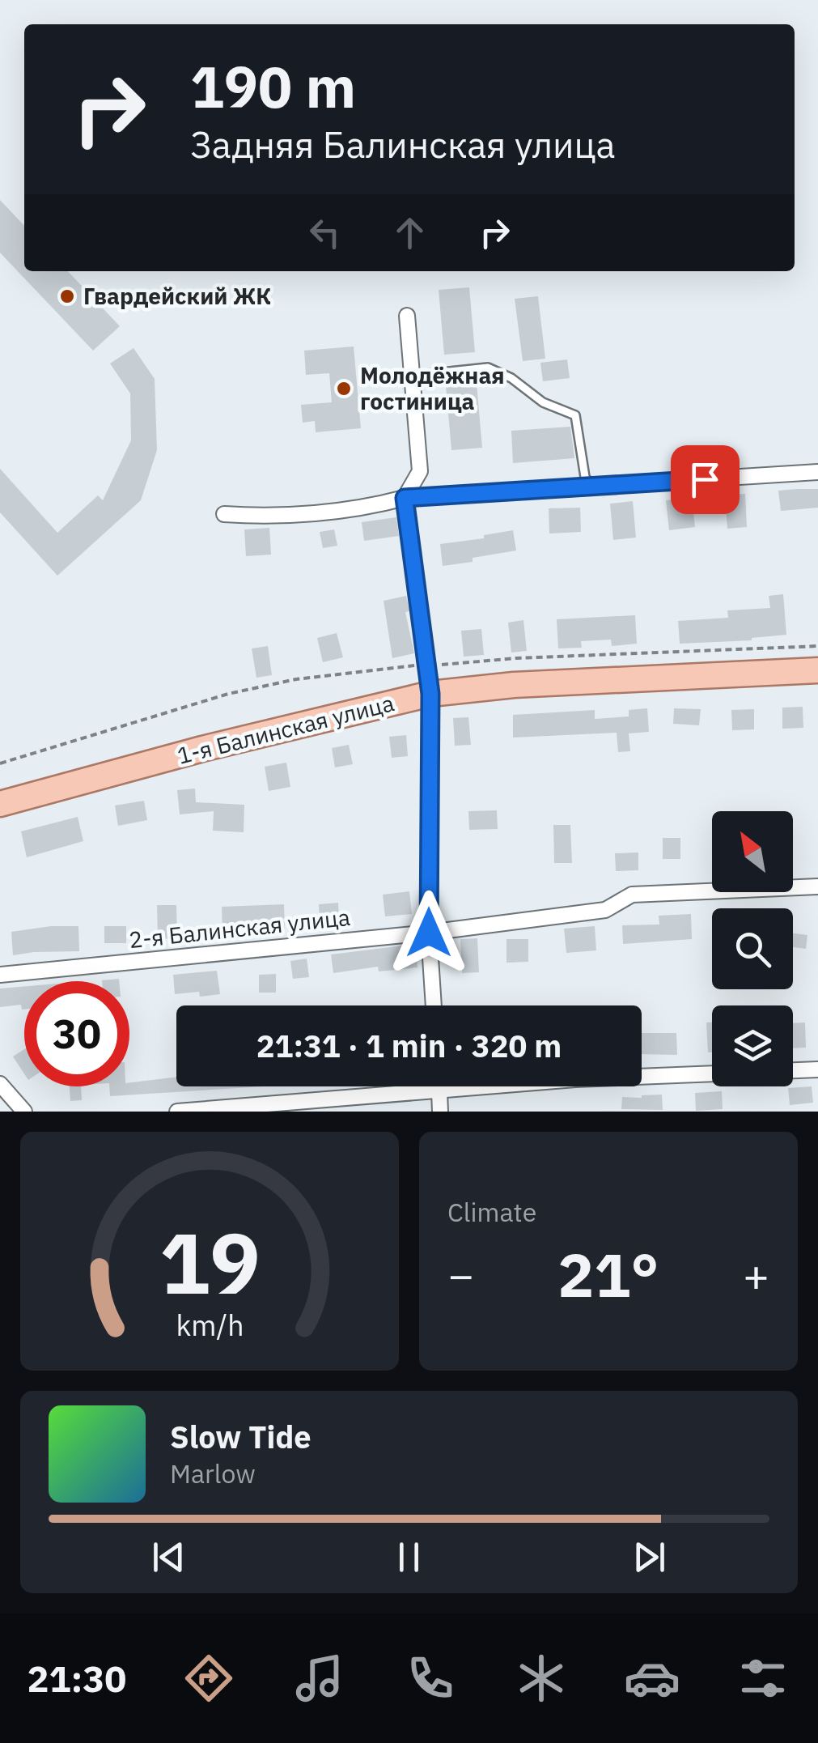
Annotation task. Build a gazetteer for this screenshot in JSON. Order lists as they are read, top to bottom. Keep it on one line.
{"streets":{"main road":["1-я Балинская улица"],"street":["2-я Балинская улица"]},"places":["Гвардейский ЖК","Молодёжная гостиница"],"north":"top left","page":{"turn":["190 m","Задняя Балинская улица"],"limit":"30","trip":"21:31 · 1 min · 320 m","tile":"Climate","heat":["−","21°","+"],"song":["Slow Tide","Marlow"],"tabs":"21:30","gauge":["19","km/h"]}}
